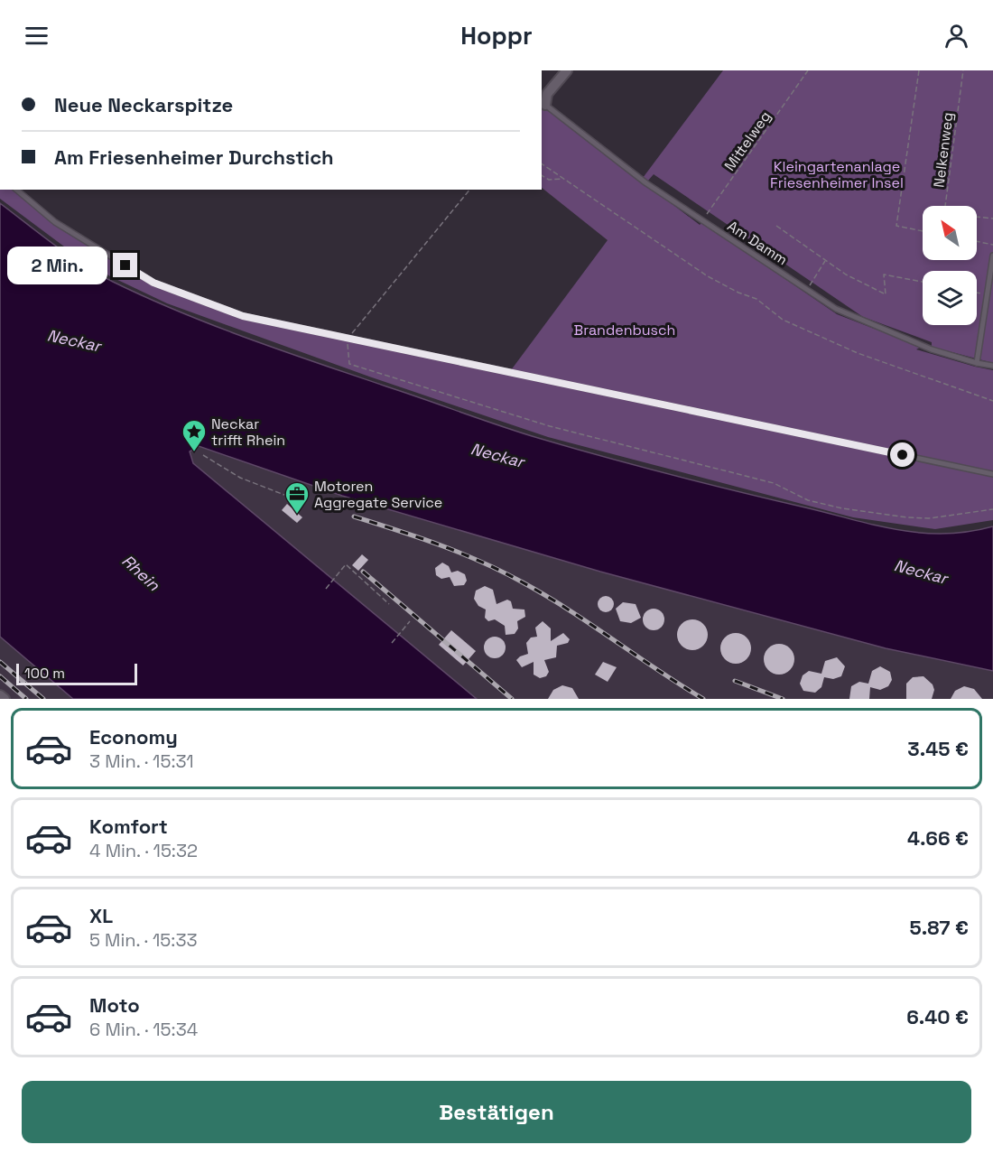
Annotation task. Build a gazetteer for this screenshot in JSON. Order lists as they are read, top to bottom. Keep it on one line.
{"streets":{"lane":["Am Damm"],"path":["Mittelweg","Nelkenweg"]},"crossings":[["Mittelweg","Am Damm"]],"water":["Neckar","Rhein"],"parks":["Kleingartenanlage Friesenheimer Insel","Brandenbusch"],"places":{"place":["Neckar trifft Rhein"],"office":["Motoren Aggregate Service"]},"scale_bar":"100 m","north":"top left","page":{"header":"Hoppr","banner":["Neue Neckarspitze","Am Friesenheimer Durchstich"],"bubble":"2 Min.","scale":"100 m","list":[{"name":"Economy","note":"3 Min. · 15:31","value":"3.45 €"},{"name":"Komfort","note":"4 Min. · 15:32","value":"4.66 €"},{"name":"XL","note":"5 Min. · 15:33","value":"5.87 €"},{"name":"Moto","note":"6 Min. · 15:34","value":"6.40 €"}],"buttons":"Bestätigen"}}
